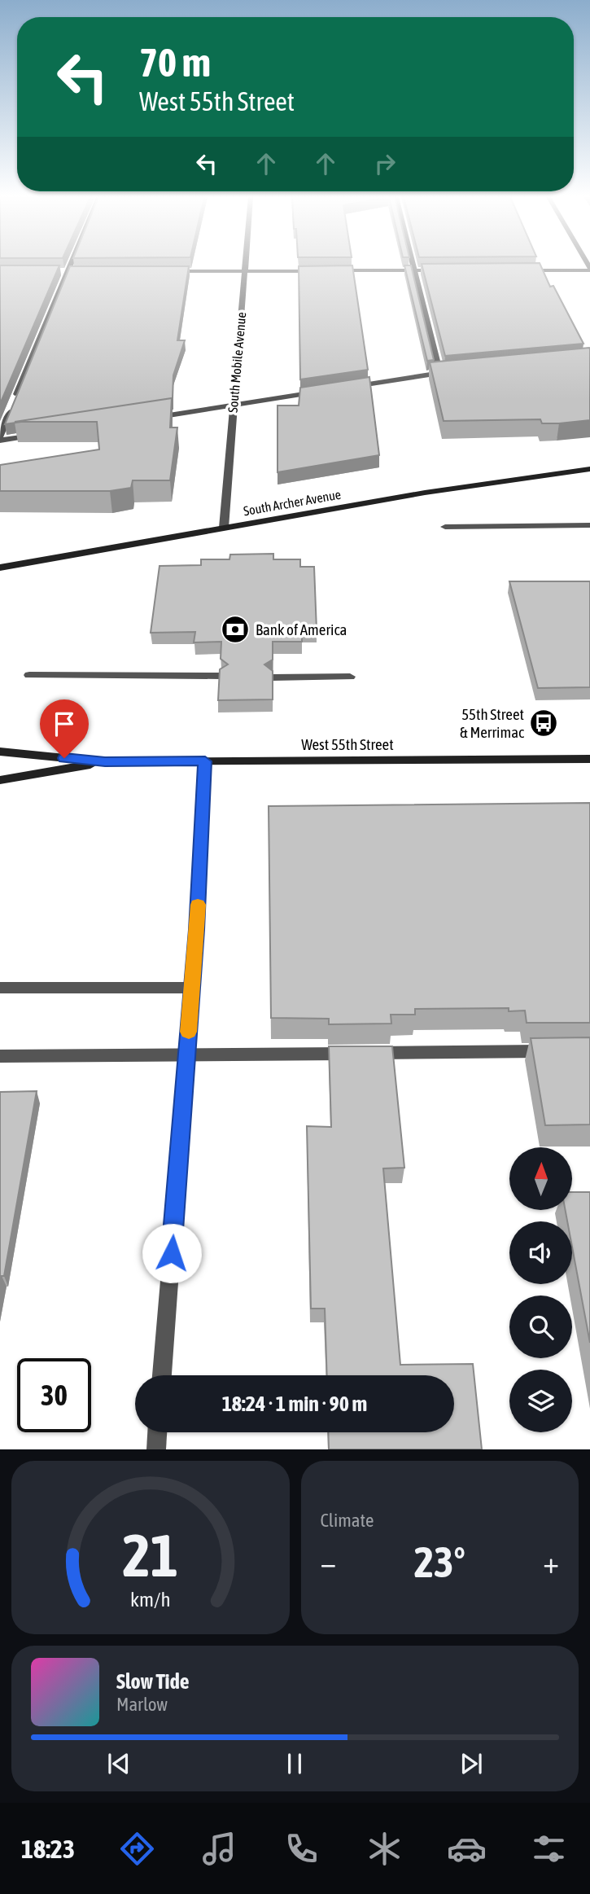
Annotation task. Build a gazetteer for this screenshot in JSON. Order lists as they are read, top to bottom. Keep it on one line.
{"streets":{"main road":["South Archer Avenue","West 55th Street"],"street":["South Mobile Avenue"]},"crossings":[["South Mobile Avenue","South Archer Avenue"]],"places":{"bank":["Bank of America"],"bus stop":["55th Street & Merrimac"]},"north":"top","page":{"turn":["70 m","West 55th Street"],"limit":"30","trip":"18:24 · 1 min · 90 m","tile":"Climate","heat":["−","23°","+"],"song":["Slow Tide","Marlow"],"tabs":"18:23","gauge":["21","km/h"]}}
